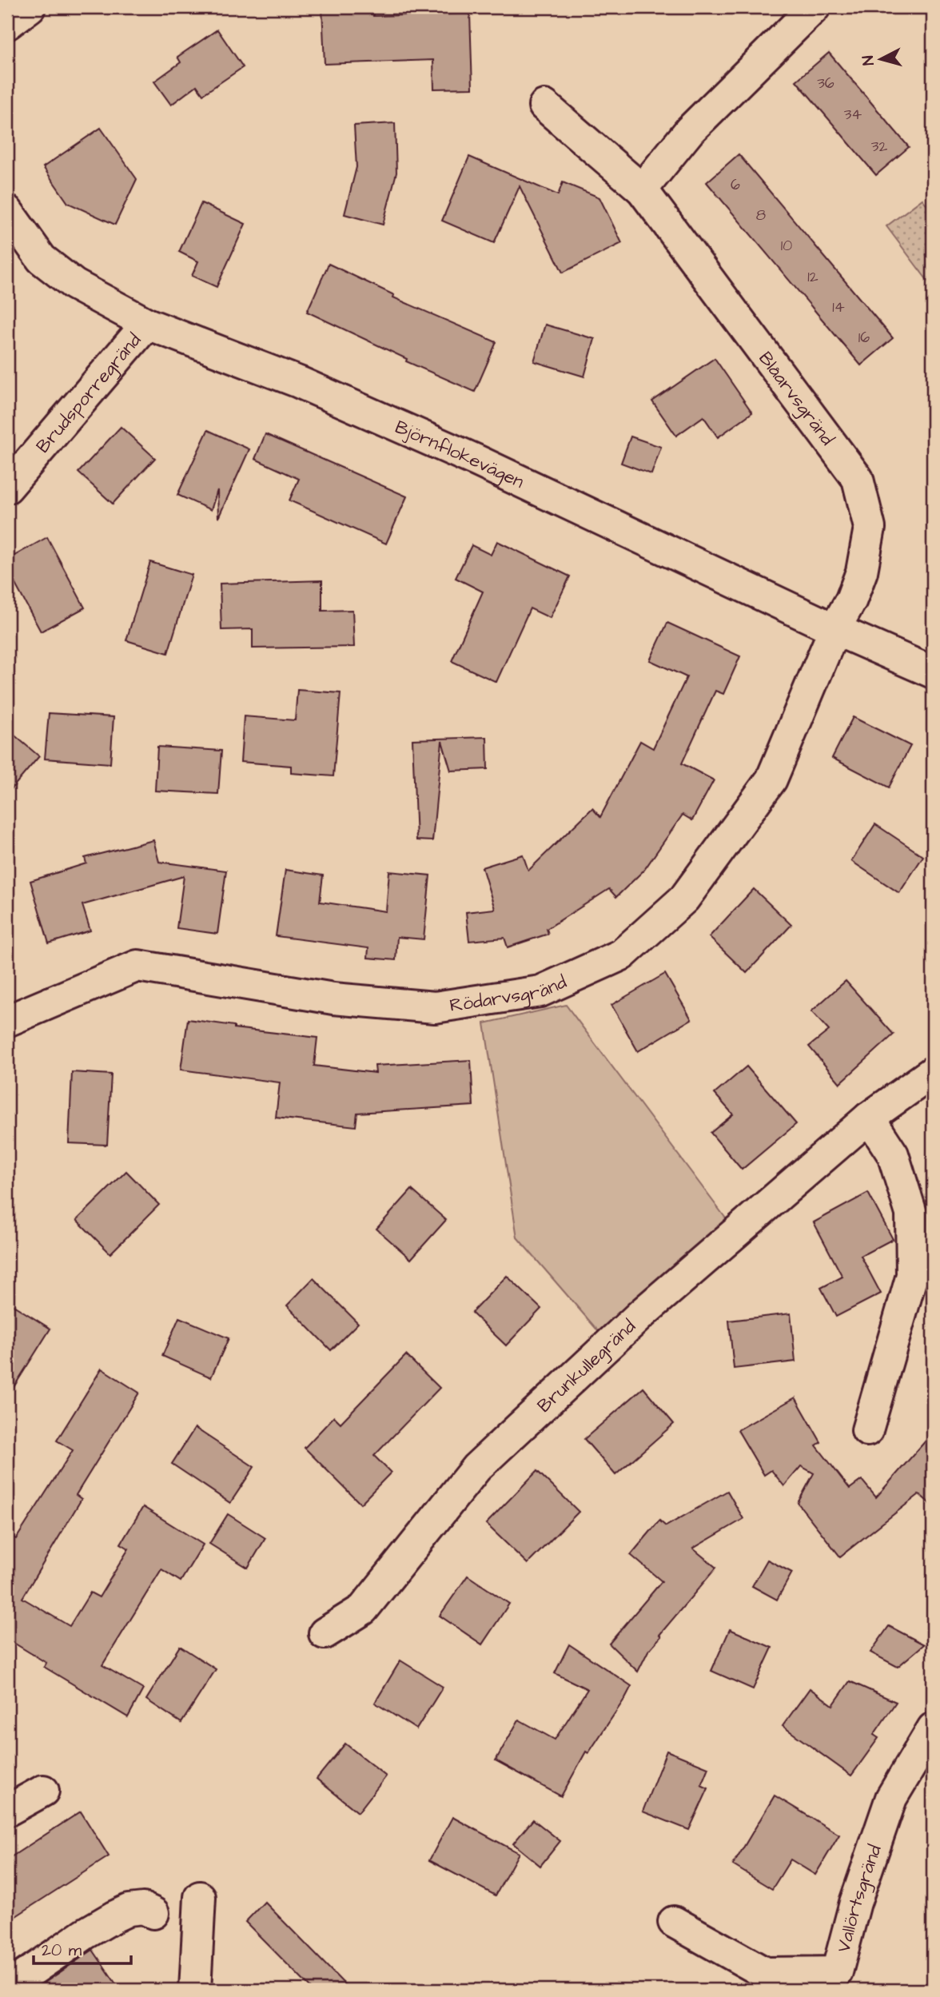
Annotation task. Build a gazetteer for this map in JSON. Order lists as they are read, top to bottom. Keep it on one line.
{"streets":{"street":["Brudsporregränd","Blåarvsgränd","Björnflokevägen","Rödarvsgränd","Brunkullegränd","Vallörtsgränd"]},"crossings":[["Brudsporregränd","Björnflokevägen"],["Blåarvsgränd","Björnflokevägen"],["Blåarvsgränd","Rödarvsgränd"],["Björnflokevägen","Rödarvsgränd"]],"house_numbers":["36","34","32","6","8","10","12","14","16"],"scale_bar":"20 m","north":"left"}
